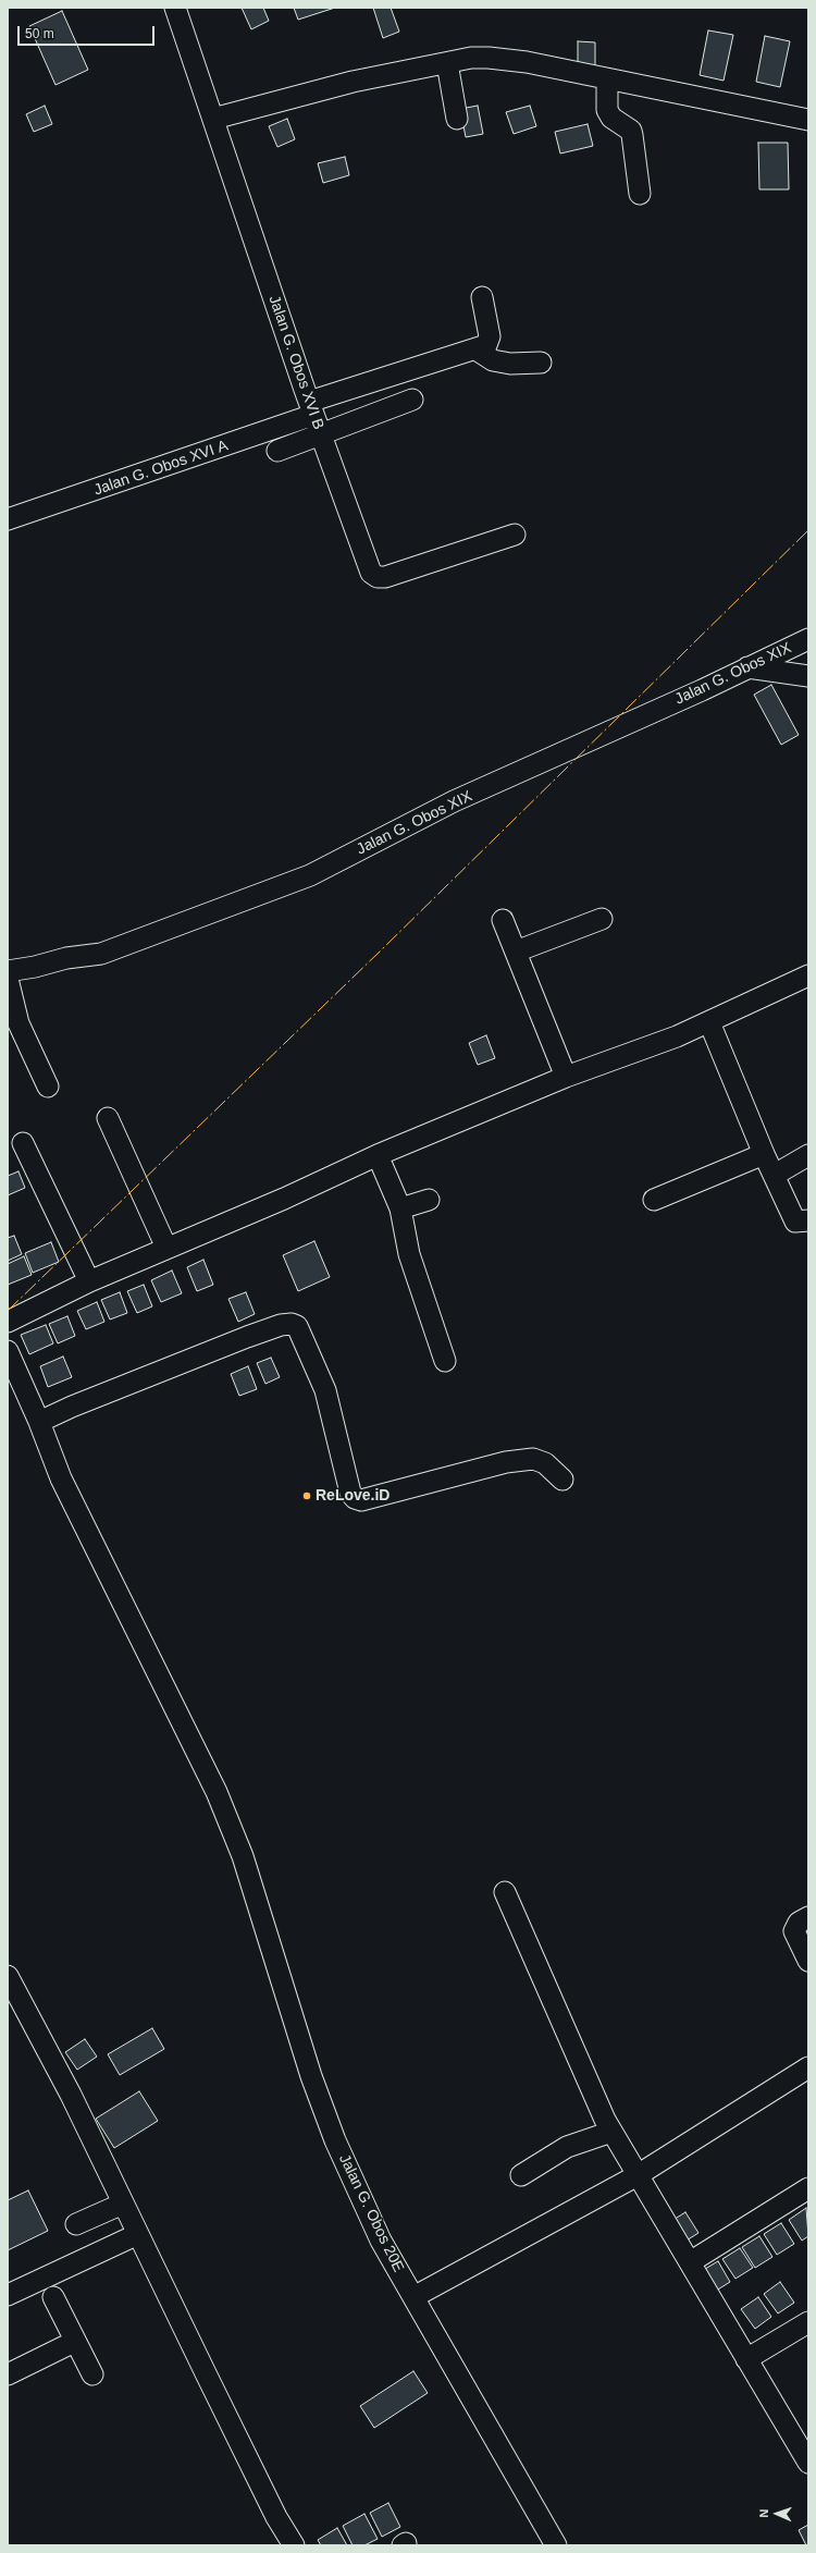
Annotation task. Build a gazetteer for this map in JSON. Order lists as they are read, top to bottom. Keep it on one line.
{"streets":{"street":["Jalan G. Obos XVI B","Jalan G. Obos XVI A","Jalan G. Obos XIX","Jalan G. Obos 20E"]},"crossings":[["Jalan G. Obos XVI B","Jalan G. Obos XVI A"]],"places":["ReLove.iD"],"scale_bar":"50 m","north":"left"}
